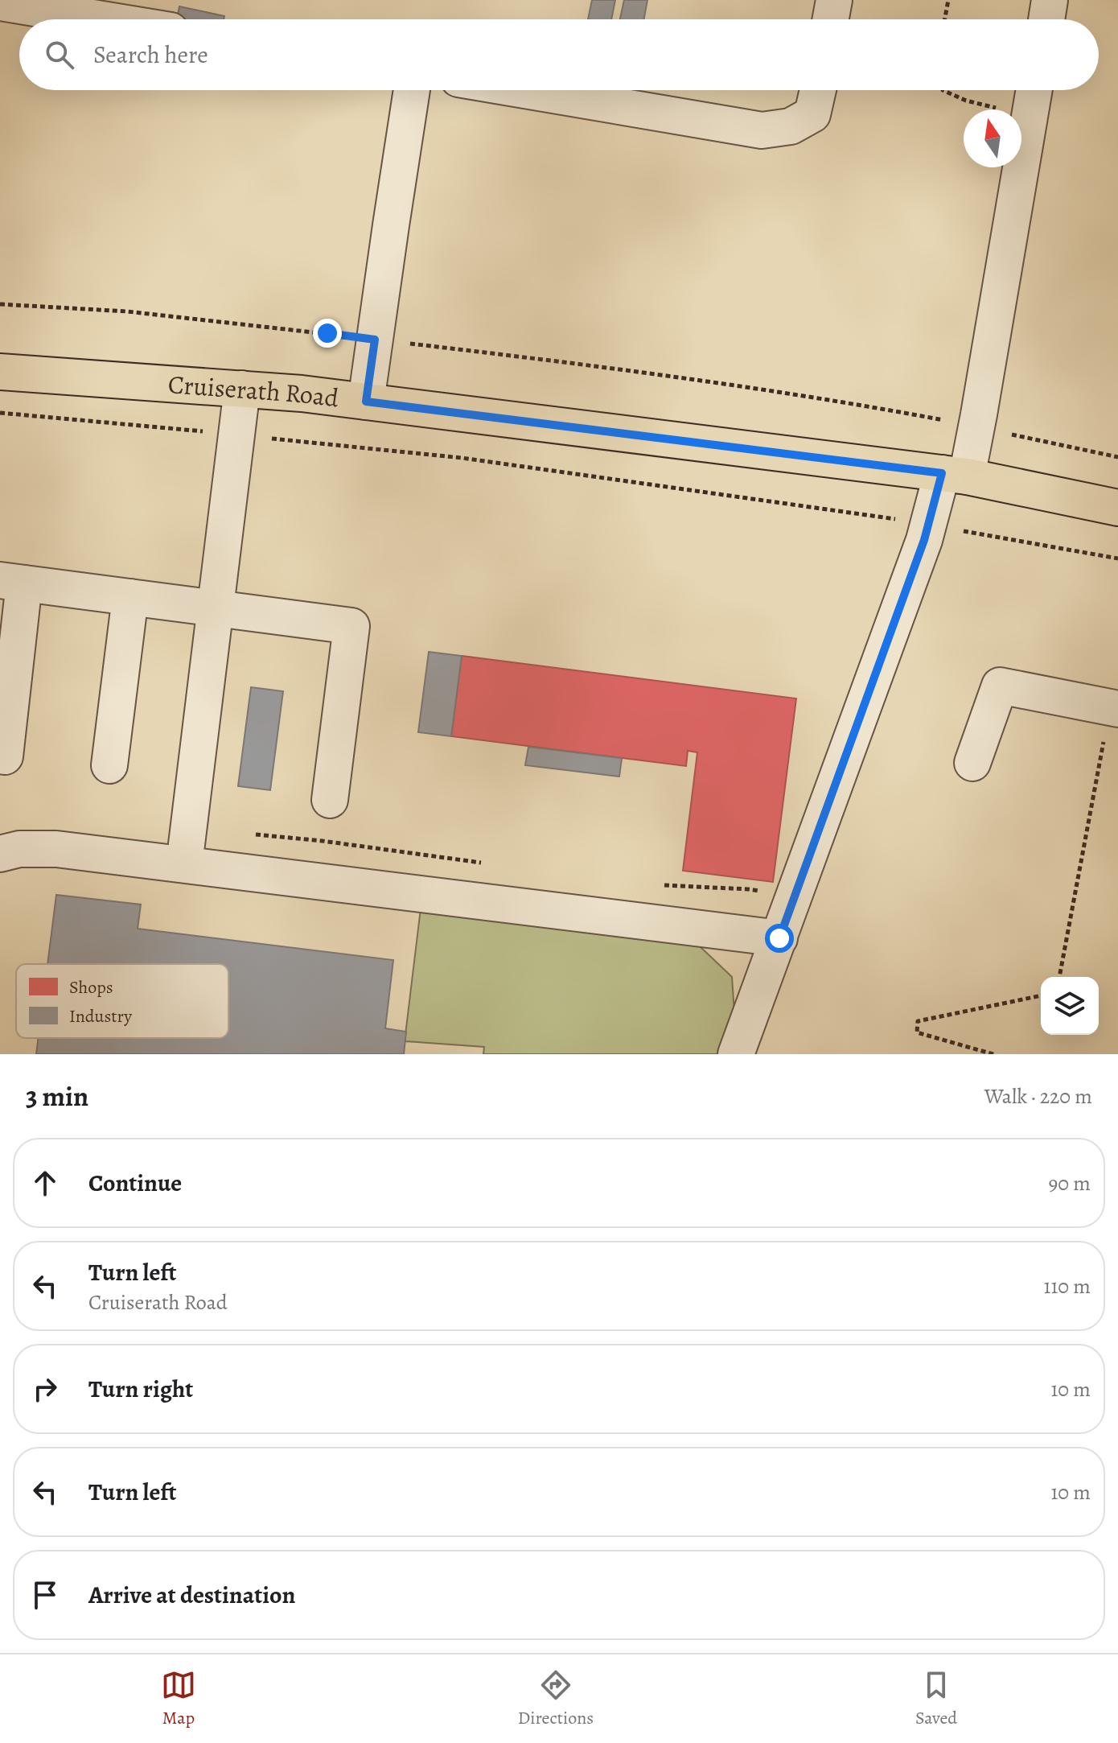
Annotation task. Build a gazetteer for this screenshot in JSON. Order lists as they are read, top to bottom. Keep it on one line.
{"streets":{"main road":["Cruiserath Road"]},"legend":["Shops","Industry"],"north":"top","page":{"search":"Search here","heading":["3 min","Walk · 220 m"],"list":[["Continue","90 m"],["Turn left","Cruiserath Road","110 m"],["Turn right","10 m"],["Turn left","10 m"],"Arrive at destination"],"nav":["Map","Directions","Saved"]}}
